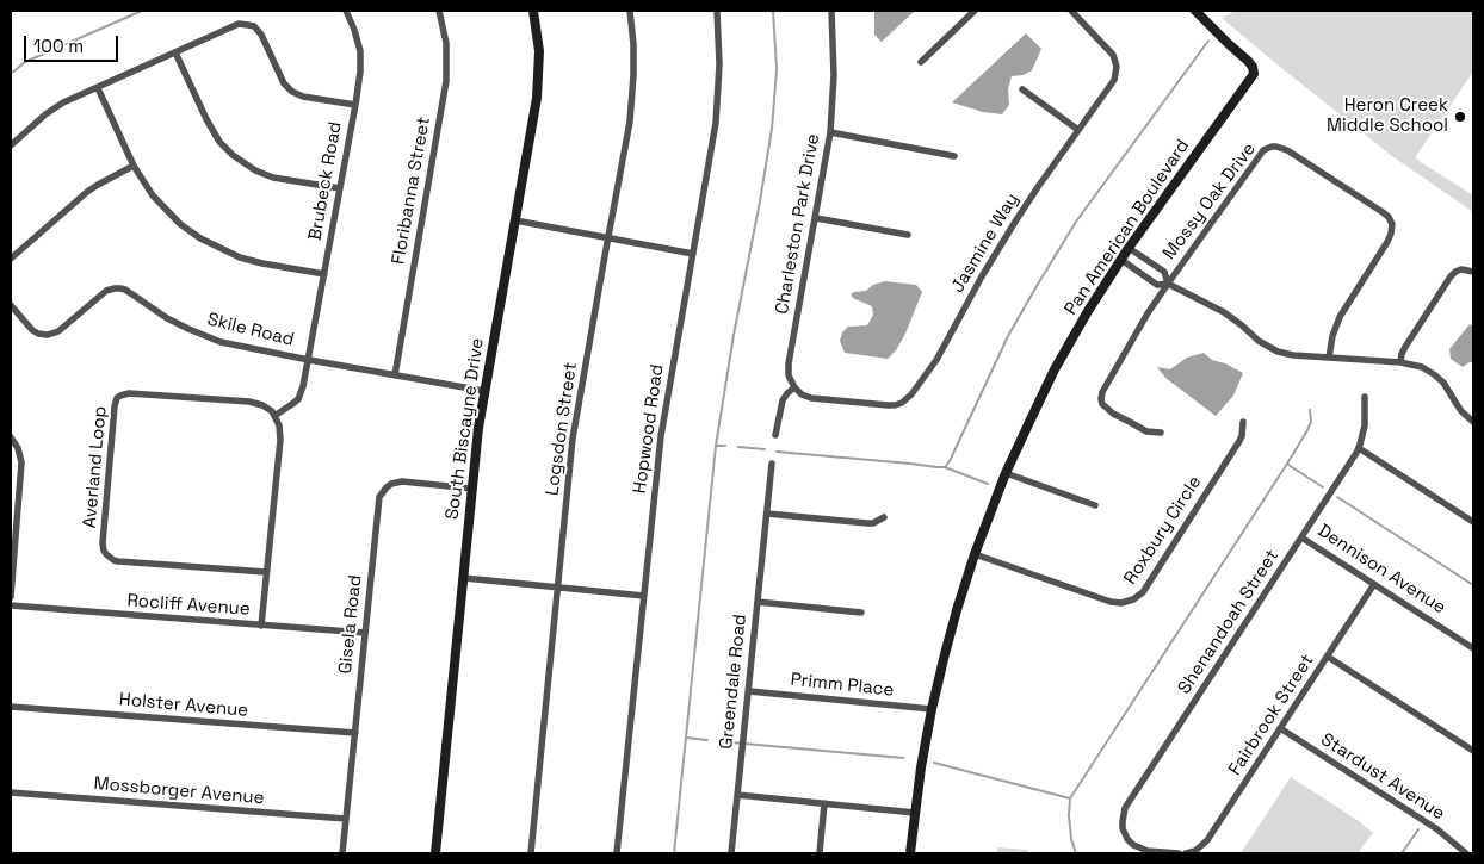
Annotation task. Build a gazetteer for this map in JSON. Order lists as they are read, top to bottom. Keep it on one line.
{"streets":{"street":["Brubeck Road","Floribanna Street","Mossy Oak Drive","Charleston Park Drive","Pan American Boulevard","Jasmine Way","Skile Road","South Biscayne Drive","Logsdon Street","Hopwood Road","Averland Loop","Roxbury Circle","Dennison Avenue","Rocliff Avenue","Shenandoah Street","Gisela Road","Greendale Road","Primm Place","Holster Avenue","Fairbrook Street","Stardust Avenue","Mossborger Avenue"]},"crossings":[["Brubeck Road","Skile Road"],["Brubeck Road","Averland Loop"],["Floribanna Street","Skile Road"],["Charleston Park Drive","Jasmine Way"],["Pan American Boulevard","Roxbury Circle"],["Pan American Boulevard","Primm Place"],["Skile Road","South Biscayne Drive"],["South Biscayne Drive","Gisela Road"],["Dennison Avenue","Shenandoah Street"],["Dennison Avenue","Fairbrook Street"],["Rocliff Avenue","Gisela Road"],["Gisela Road","Holster Avenue"],["Gisela Road","Mossborger Avenue"],["Greendale Road","Primm Place"],["Fairbrook Street","Stardust Avenue"]],"places":["Heron Creek Middle School"],"scale_bar":"100 m"}
